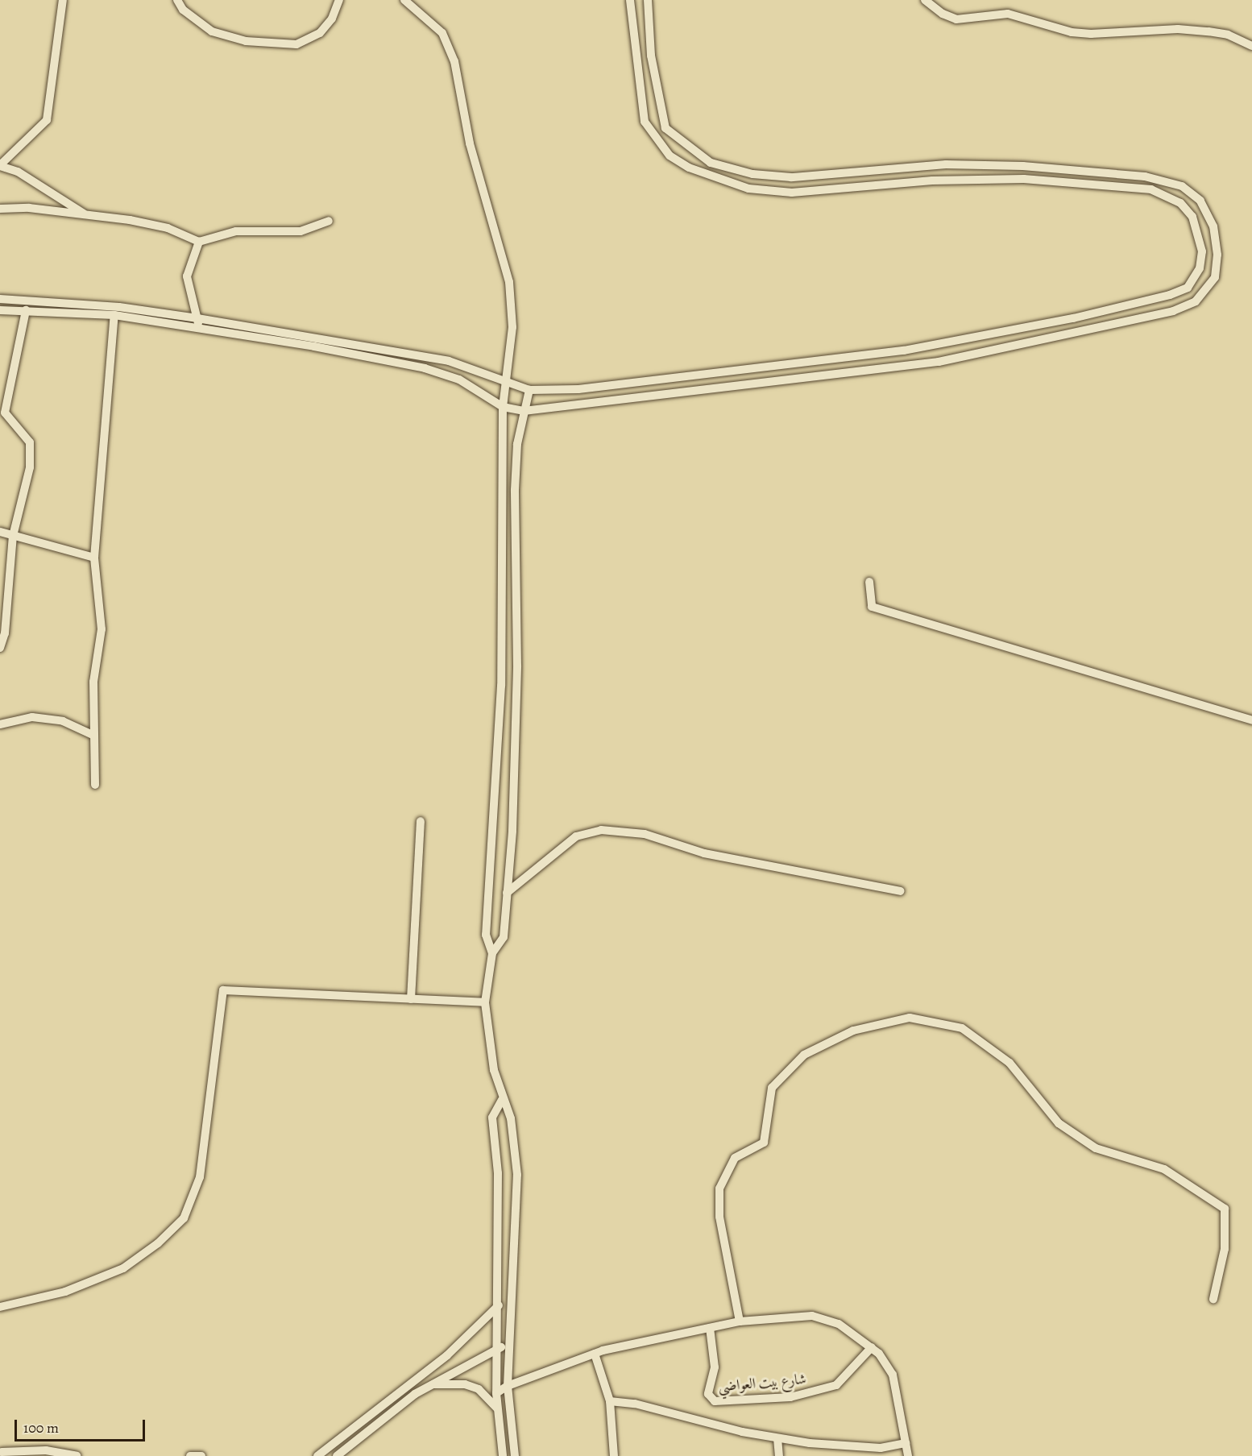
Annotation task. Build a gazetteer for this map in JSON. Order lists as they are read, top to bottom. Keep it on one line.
{"streets":{"street":["شارع بيت العواضي"]},"scale_bar":"100 m"}
